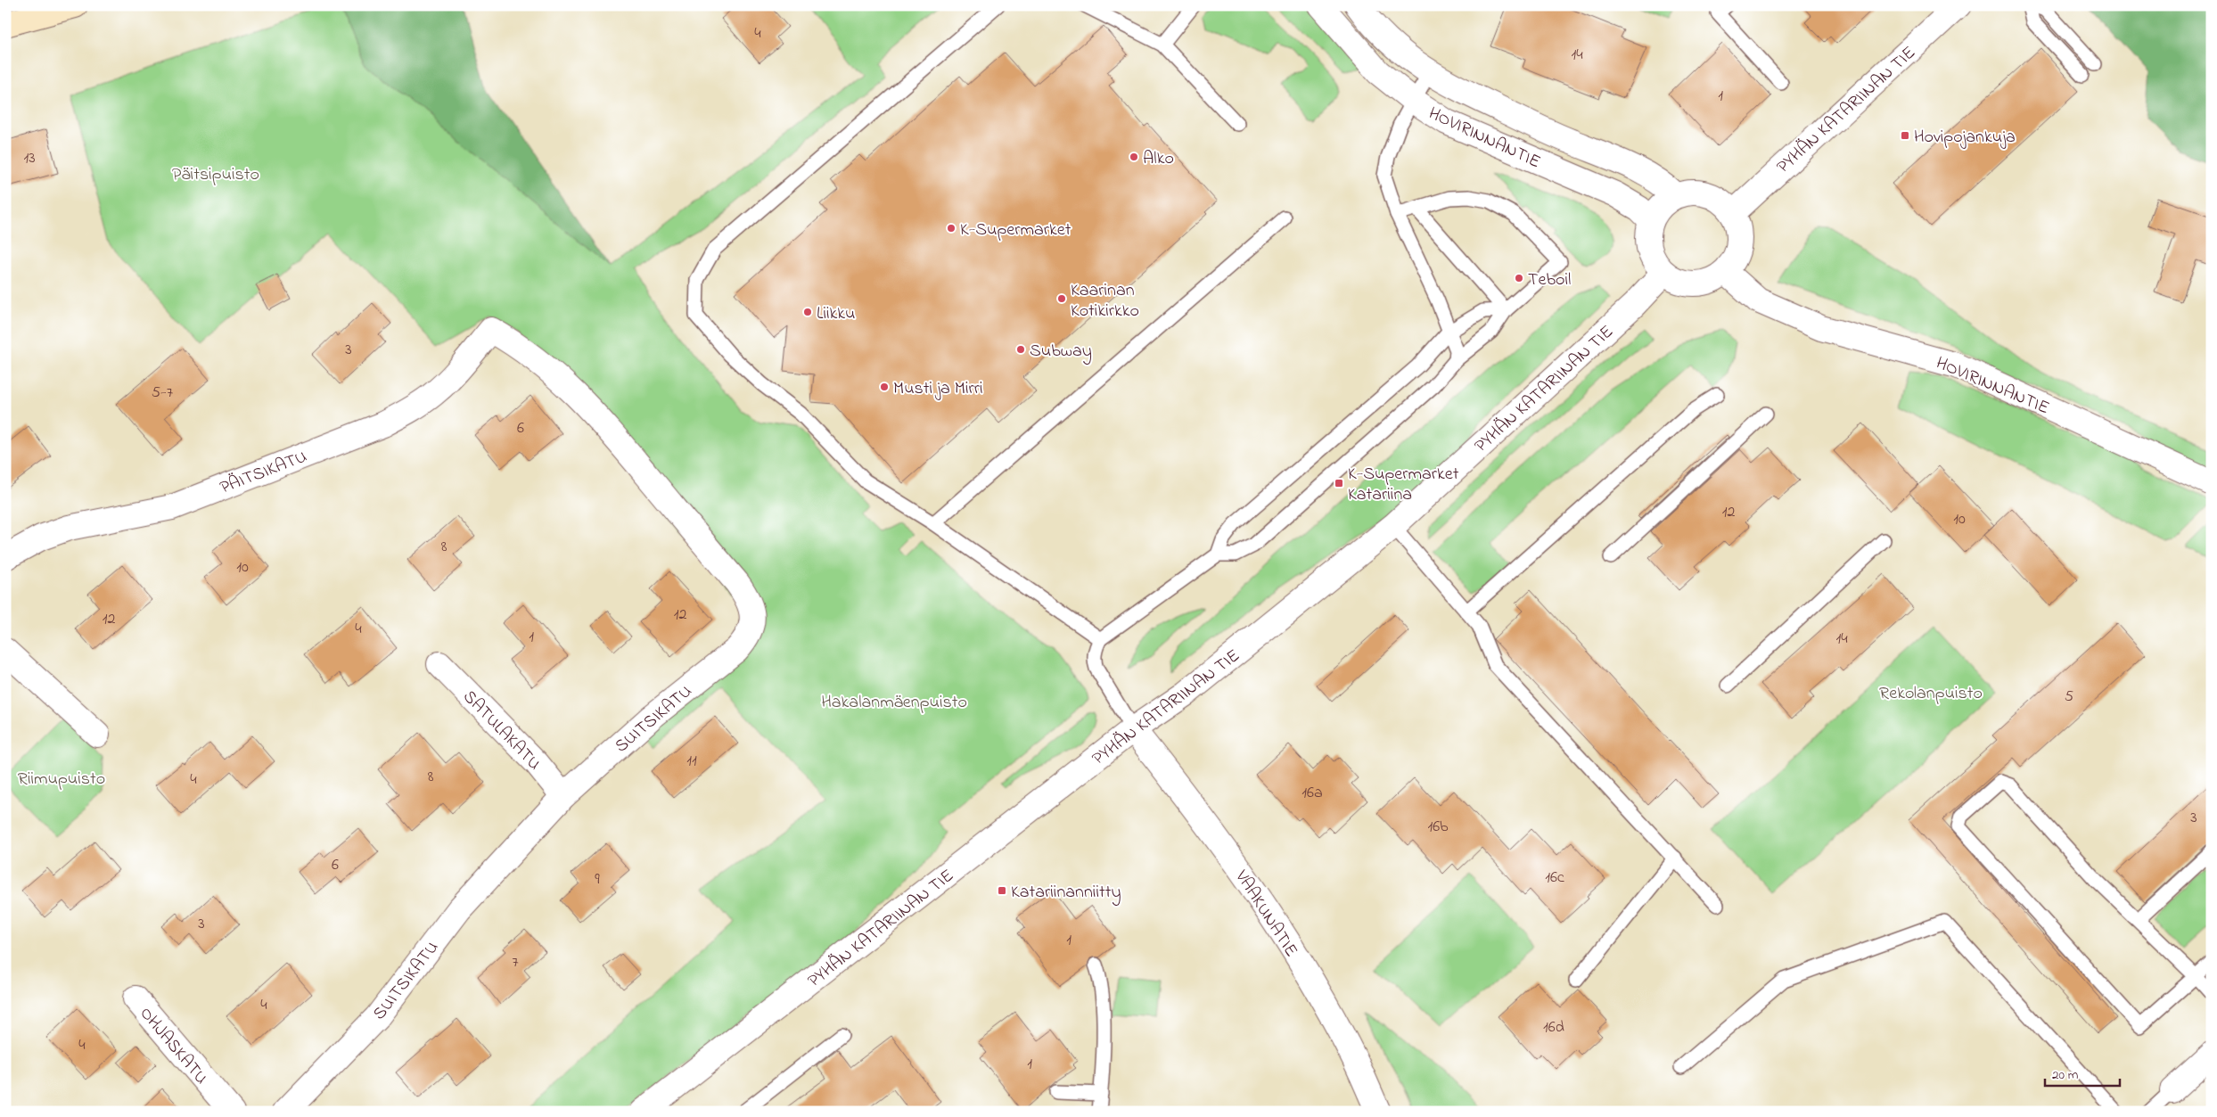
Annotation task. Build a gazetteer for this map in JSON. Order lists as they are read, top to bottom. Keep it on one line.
{"streets":{"street":["PYHÄN KATARIINAN TIE","HOVIRINNANTIE","PÄITSIKATU","SUITSIKATU","SATULAKATU","VAAKUNATIE","OHJASKATU"]},"crossings":[["PYHÄN KATARIINAN TIE","HOVIRINNANTIE"],["PYHÄN KATARIINAN TIE","VAAKUNATIE"],["PÄITSIKATU","SUITSIKATU"],["SUITSIKATU","SATULAKATU"]],"parks":["Päitsipuisto","Rekolanpuisto","Hakalanmäenpuisto","Riimupuisto"],"places":{"transit":["Hovipojankuja","K-Supermarket Katariina","Katariinanniitty"],"other":["Alko","K-Supermarket","Teboil","Kaarinan Kotikirkko","Liikku","Subway","Musti ja Mirri"]},"house_numbers":["4","14","1","13","3","5-7","6","12","10","8","10","12","12","4","1","14","5","11","8","4","16a","3","16b","6","16c","9","3","1","7","4","16d","4","1"],"scale_bar":"20 m"}
